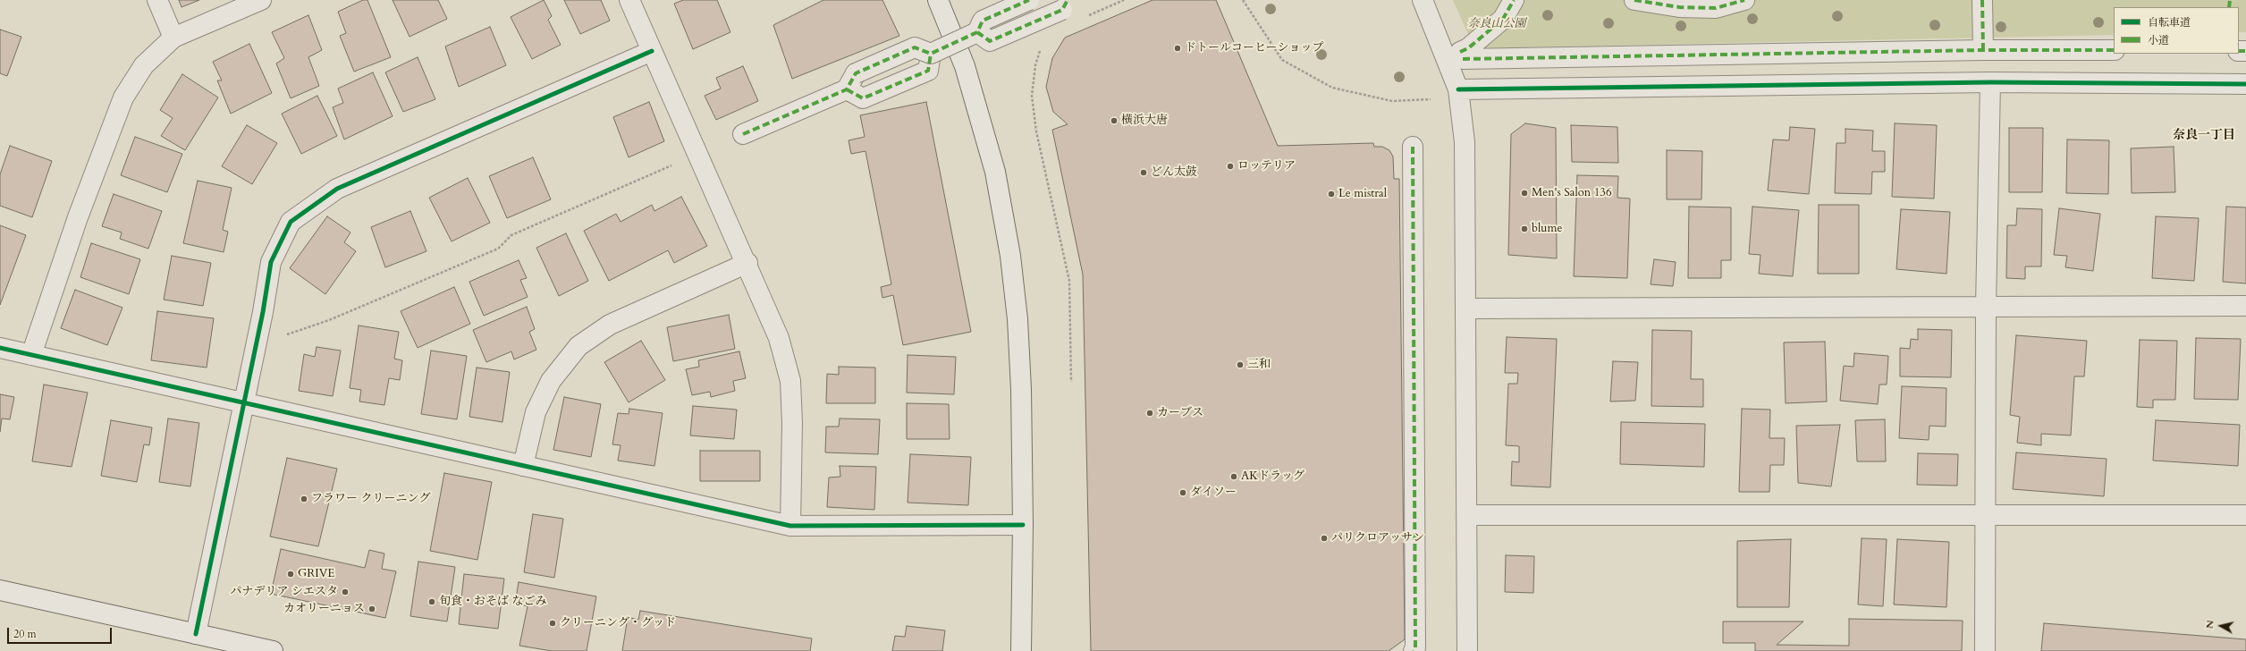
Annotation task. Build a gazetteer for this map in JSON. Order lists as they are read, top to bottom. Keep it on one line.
{"districts":["奈良一丁目"],"parks":["奈良山公園"],"places":["ドトールコーヒーショップ","横浜大唐","ロッテリア","どん太鼓","Men's Salon 136","Le mistral","blume","三和","カーブス","AKドラッグ","ダイソー","フラワー クリーニング","パリクロアッサン","GRIVE","パナデリア シエスタ","旬食・おそば なごみ","カオリーニョス","クリーニング・グッド"],"legend":["自転車道","小道"],"scale_bar":"20 m","north":"left"}
